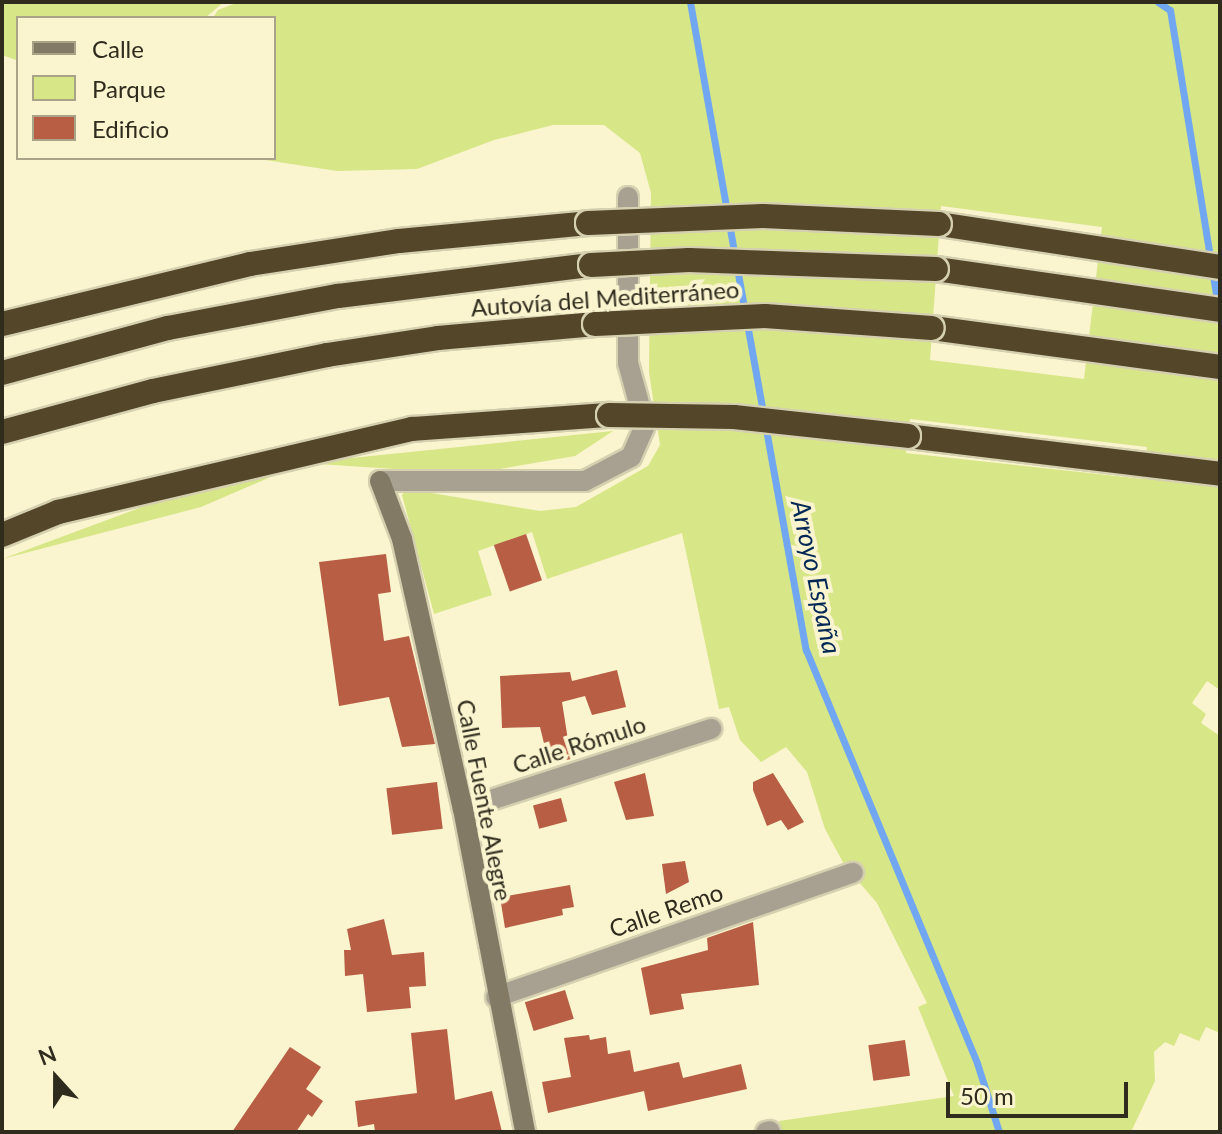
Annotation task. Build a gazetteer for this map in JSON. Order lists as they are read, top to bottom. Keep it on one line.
{"streets":{"highway":["Autovía del Mediterráneo"],"street":["Calle Rómulo","Calle Fuente Alegre","Calle Remo"]},"crossings":[["Calle Rómulo","Calle Fuente Alegre"],["Calle Fuente Alegre","Calle Remo"]],"water":["Arroyo España"],"legend":["Calle","Parque","Edificio"],"scale_bar":"50 m","north":"top"}
